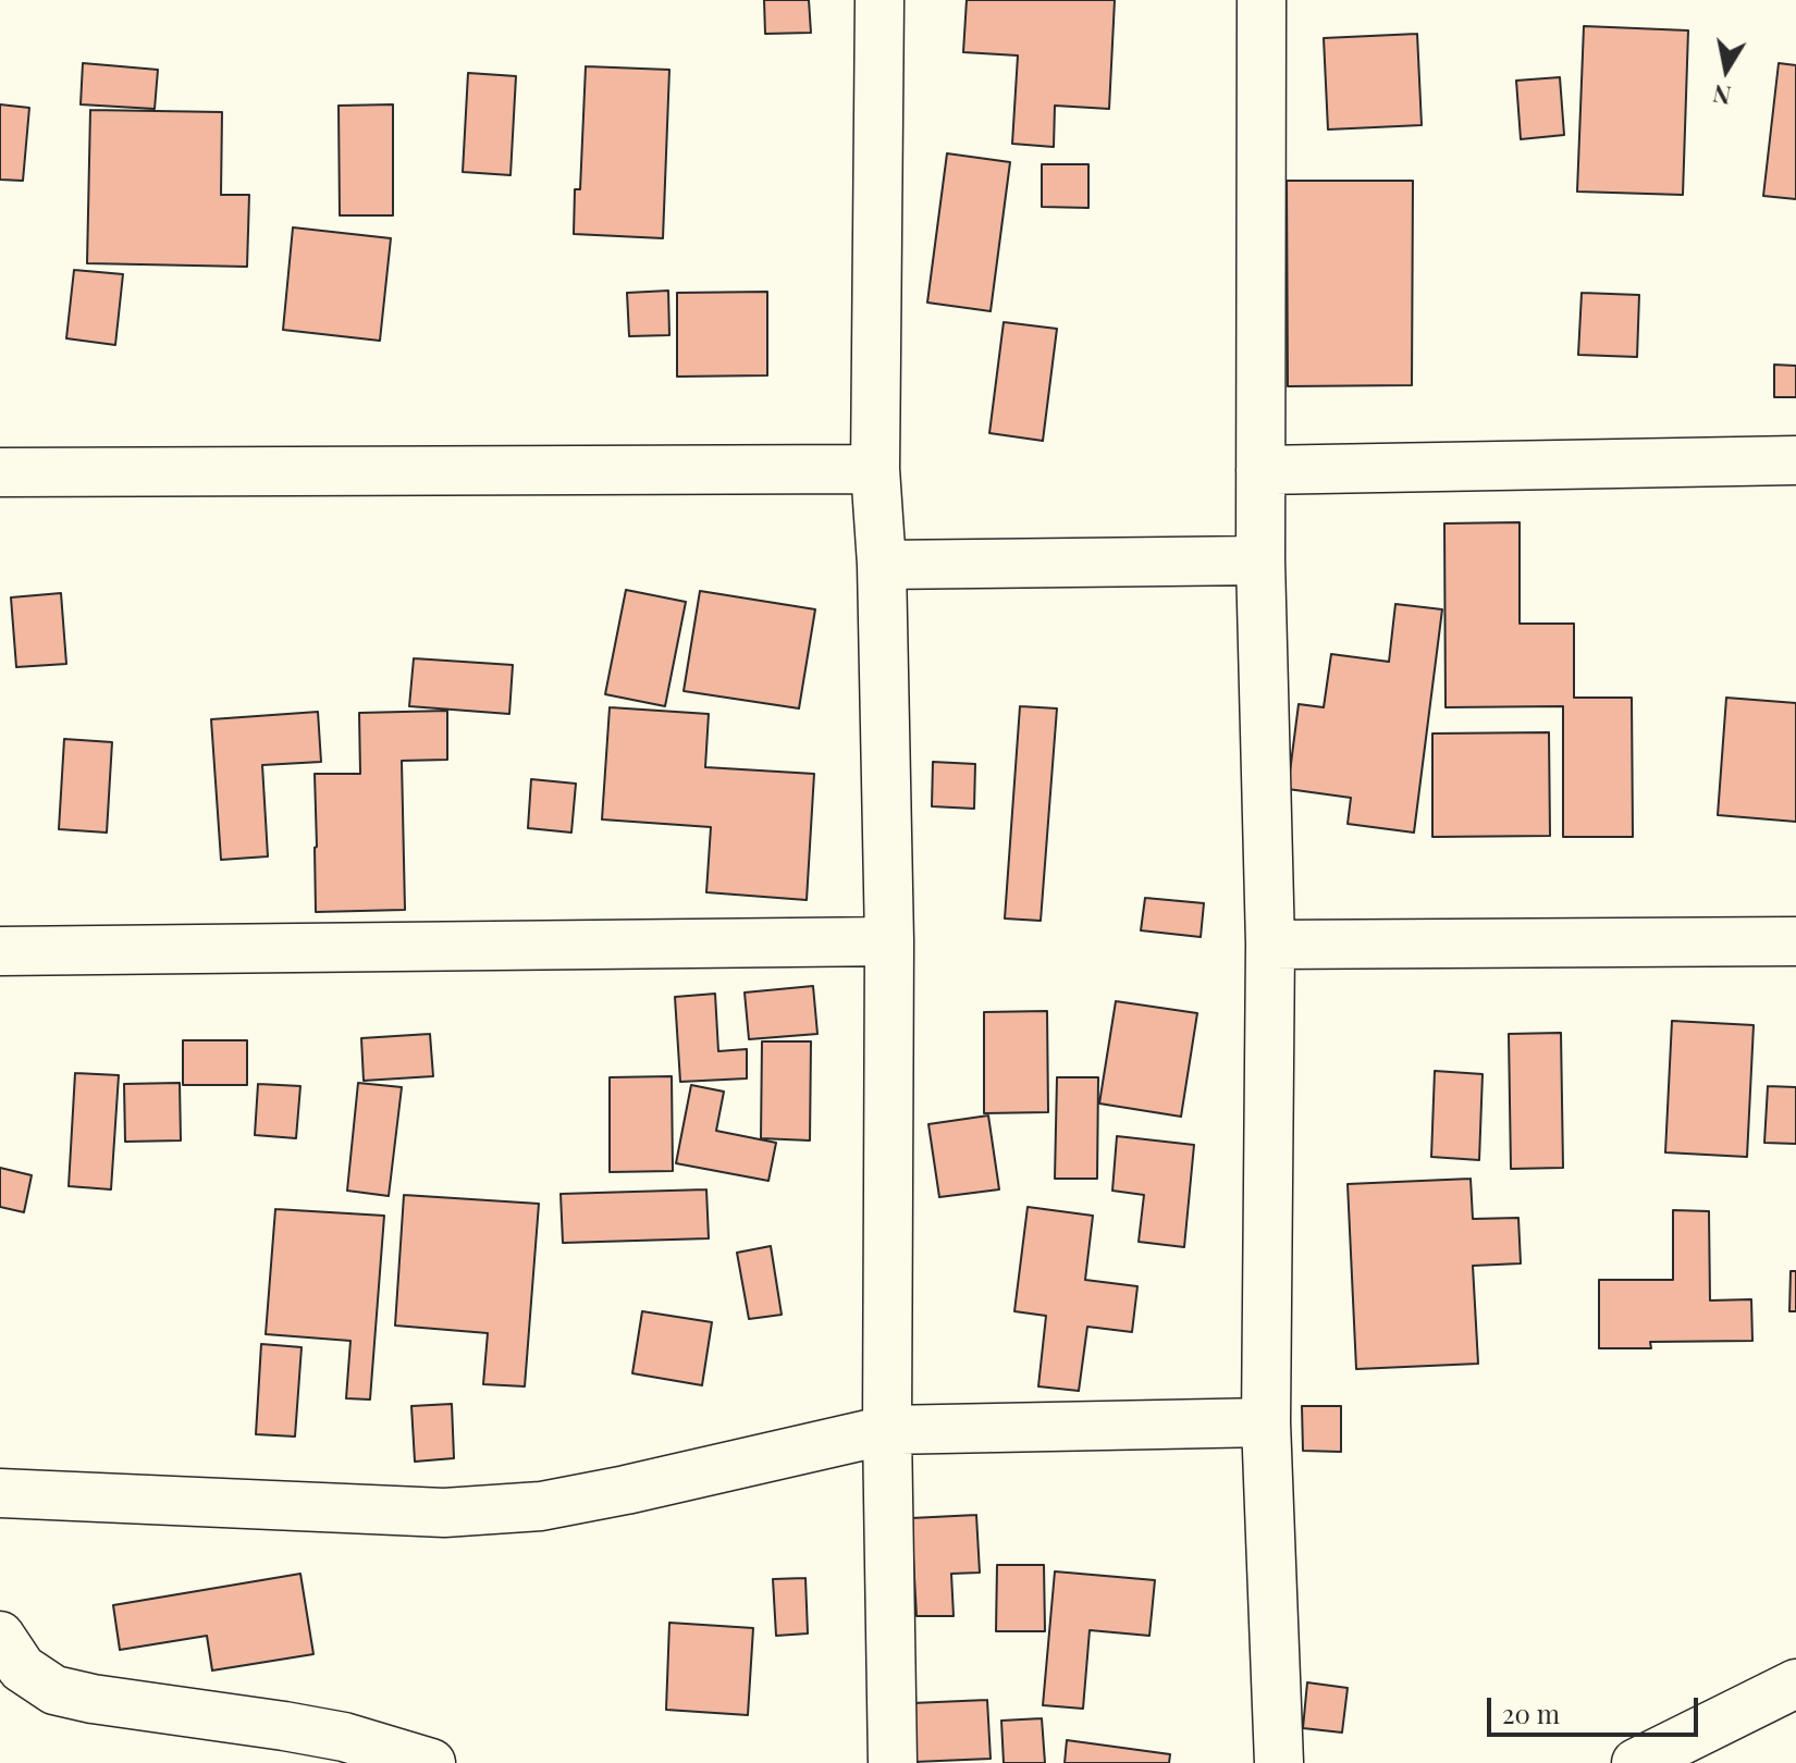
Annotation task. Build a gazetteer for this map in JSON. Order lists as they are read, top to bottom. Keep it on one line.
{"scale_bar":"20 m","north":"bottom"}
